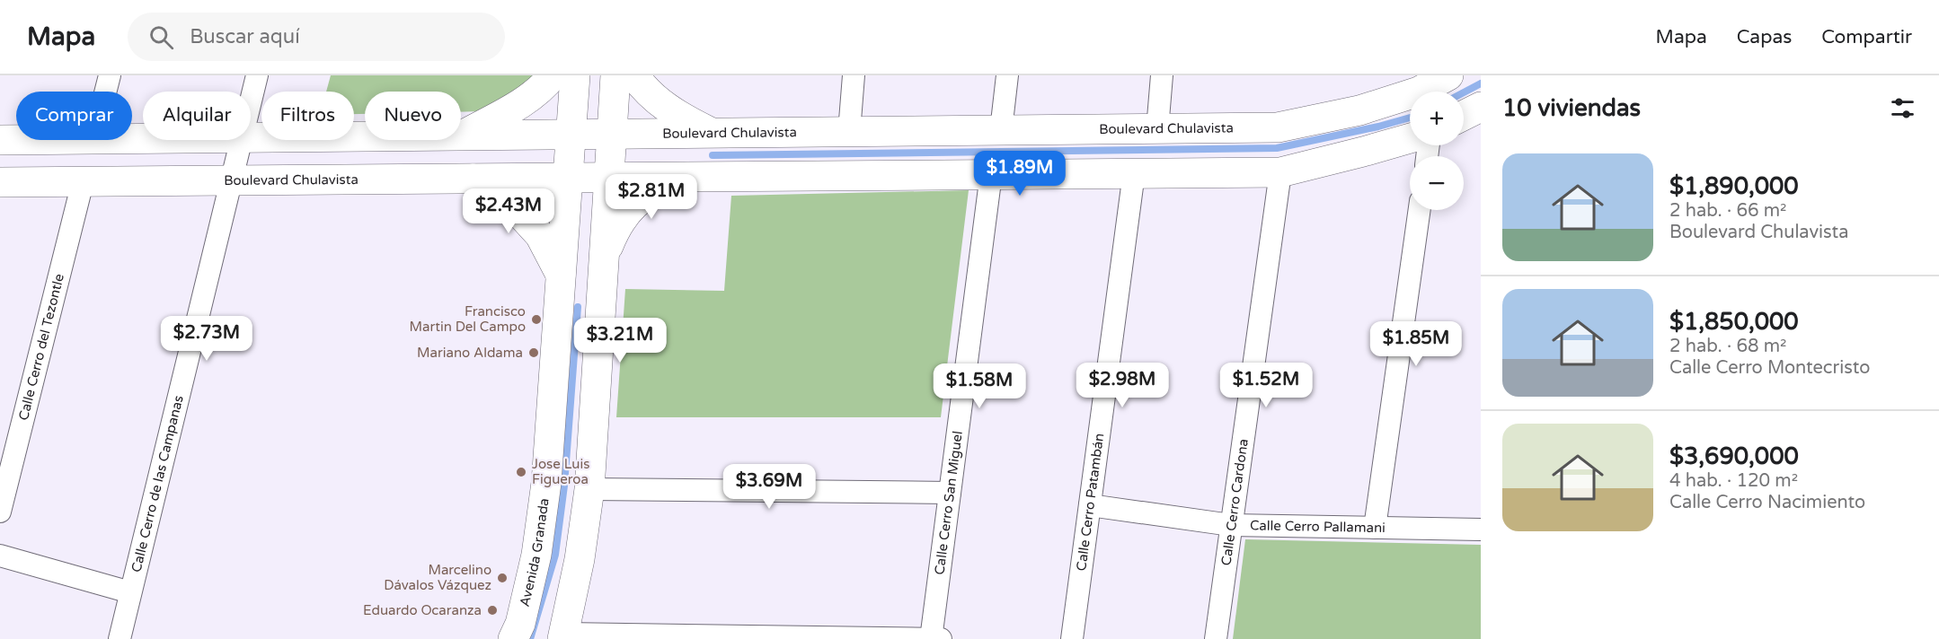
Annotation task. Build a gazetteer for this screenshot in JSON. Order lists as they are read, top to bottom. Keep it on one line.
{"streets":{"main road":["Boulevard Chulavista","Avenida Granada"],"street":["Calle Cerro del Tezontle","Calle Cerro de las Campanas","Calle Cerro Cardona","Calle Cerro San Miguel","Calle Cerro Patambán","Calle Cerro Pallamani"]},"crossings":[["Boulevard Chulavista","Calle Cerro del Tezontle"],["Boulevard Chulavista","Calle Cerro de las Campanas"],["Boulevard Chulavista","Calle Cerro Cardona"],["Boulevard Chulavista","Calle Cerro San Miguel"],["Boulevard Chulavista","Calle Cerro Patambán"],["Boulevard Chulavista","Avenida Granada"],["Calle Cerro Cardona","Calle Cerro Pallamani"],["Calle Cerro Patambán","Calle Cerro Pallamani"]],"places":["Francisco Martin Del Campo","Mariano Aldama","Jose Luis Figueroa","Marcelino Dávalos Vázquez","Eduardo Ocaranza"],"page":{"header":"Mapa","search":"Buscar aquí","nav":["Mapa","Capas","Compartir"],"heading":"10 viviendas","map_buttons":["+","−"],"chip":["Comprar","Alquilar","Filtros","Nuevo"],"list":[{"name":"$1,890,000","note":"2 hab. · 66 m² · Boulevard Chulavista"},{"name":"$1,850,000","note":"2 hab. · 68 m² · Calle Cerro Montecristo"},{"name":"$3,690,000","note":"4 hab. · 120 m² · Calle Cerro Nacimiento"}],"price":["$1.89M","$2.81M","$2.43M","$2.73M","$3.21M","$1.85M","$2.98M","$1.52M","$1.58M","$3.69M"]}}
